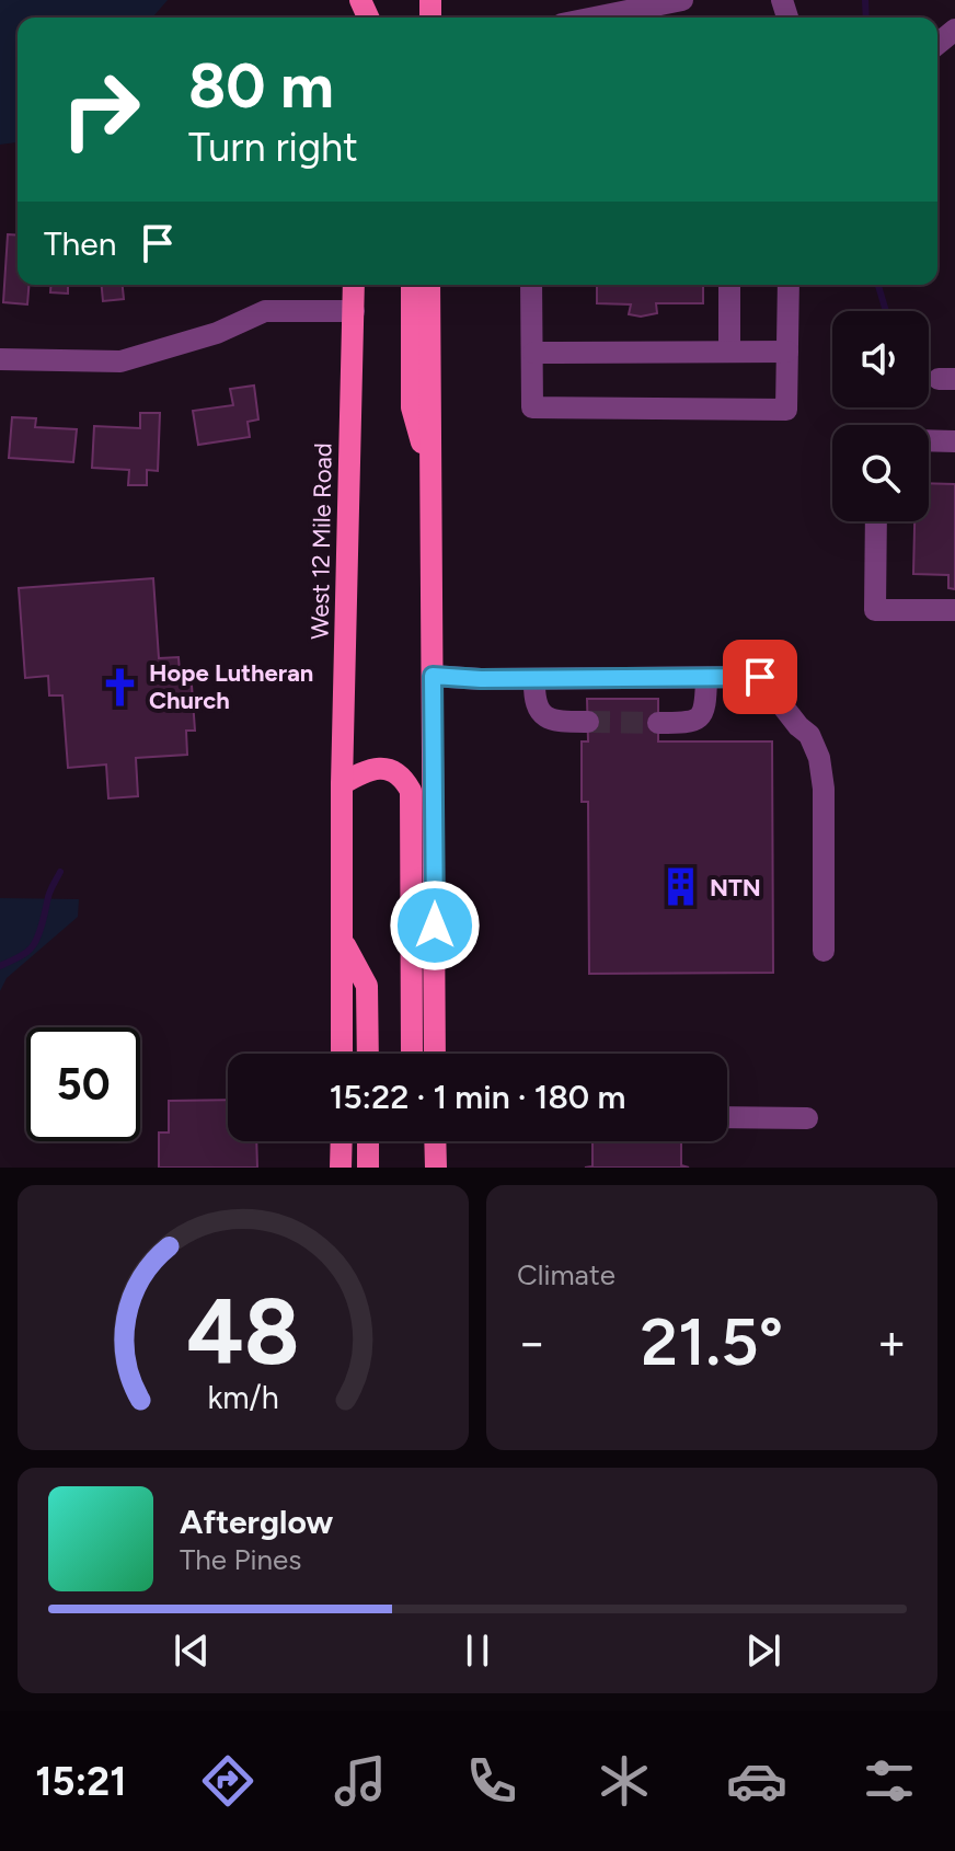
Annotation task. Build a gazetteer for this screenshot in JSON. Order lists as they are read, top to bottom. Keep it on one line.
{"streets":{"main road":["West 12 Mile Road"]},"places":{"church":["Hope Lutheran Church"],"building":["NTN"]},"page":{"turn":["80 m","Turn right"],"then":"Then","limit":"50","trip":"15:22 · 1 min · 180 m","tile":"Climate","heat":["−","21.5°","+"],"song":["Afterglow","The Pines"],"tabs":"15:21","gauge":["48","km/h"]}}
